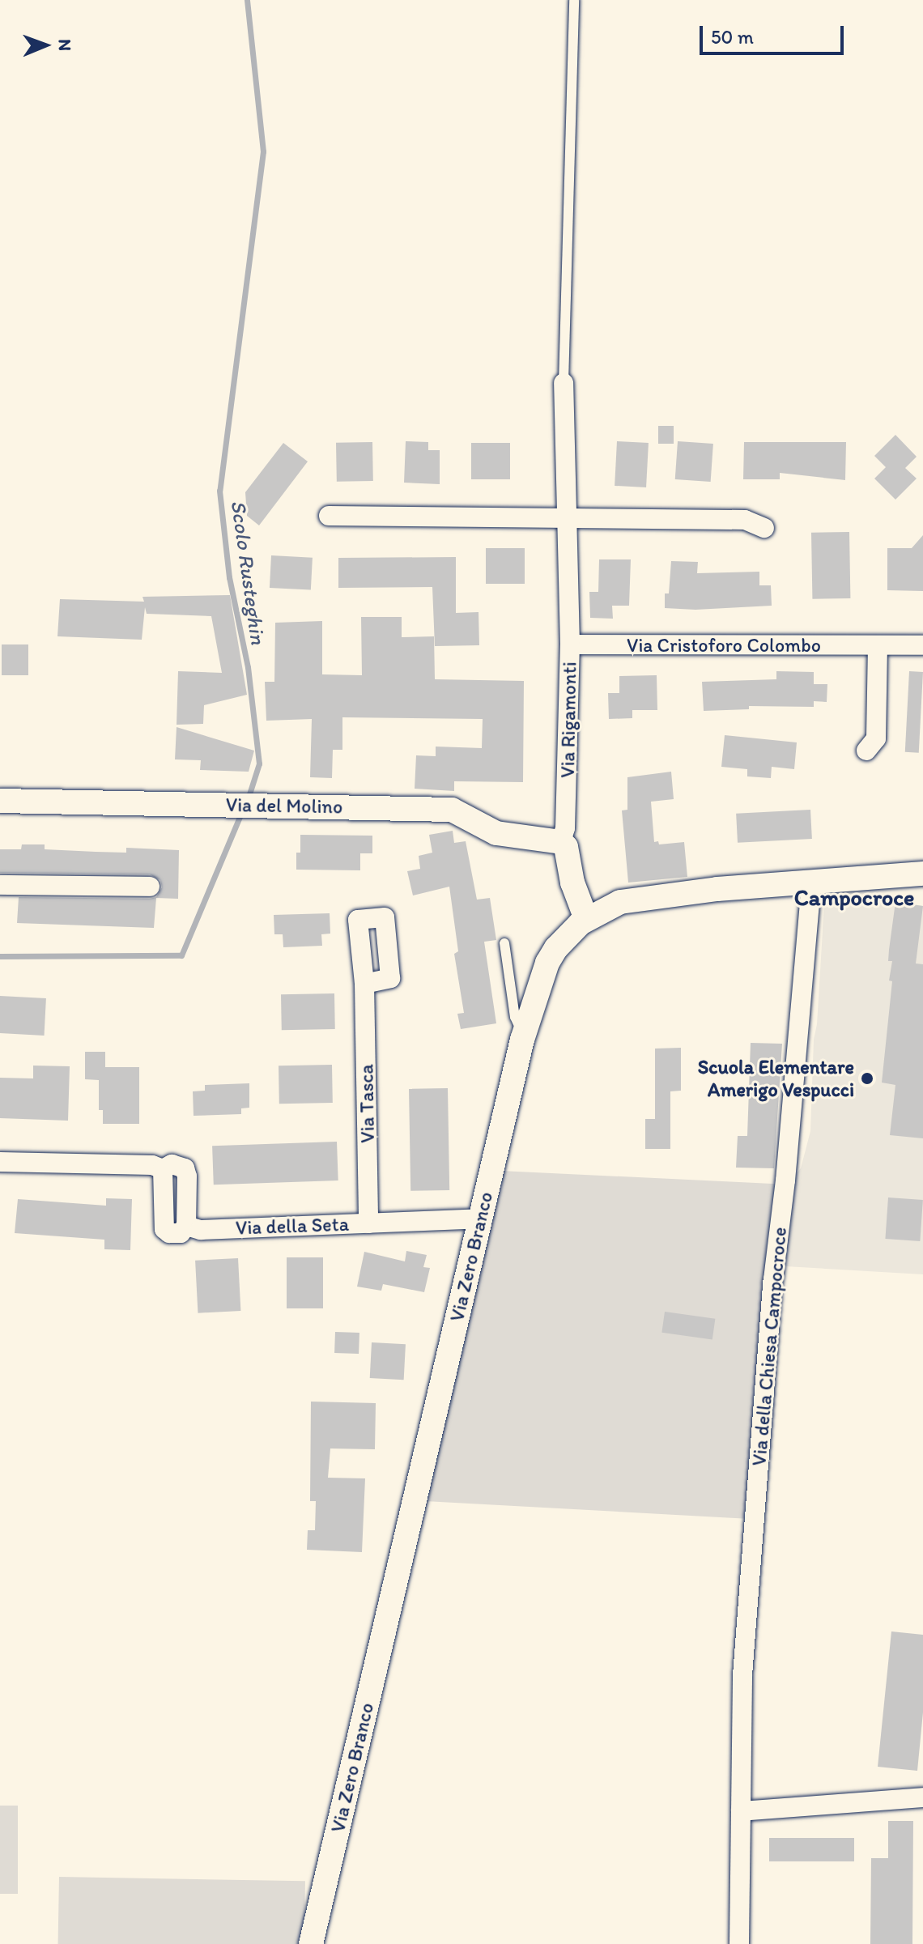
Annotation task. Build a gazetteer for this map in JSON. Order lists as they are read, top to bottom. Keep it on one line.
{"streets":{"street":["Via Cristoforo Colombo","Via Rigamonti","Via del Molino","Via Tasca","Via della Seta","Via Zero Branco","Via della Chiesa Campocroce"]},"crossings":[["Via Cristoforo Colombo","Via Rigamonti"],["Via Rigamonti","Via del Molino"],["Via Rigamonti","Via Zero Branco"],["Via Tasca","Via della Seta"],["Via della Seta","Via Zero Branco"],["Via Zero Branco","Via della Chiesa Campocroce"]],"districts":["Campocroce"],"water":["Scolo Rusteghin"],"places":["Scuola Elementare Amerigo Vespucci"],"scale_bar":"50 m","north":"right"}
